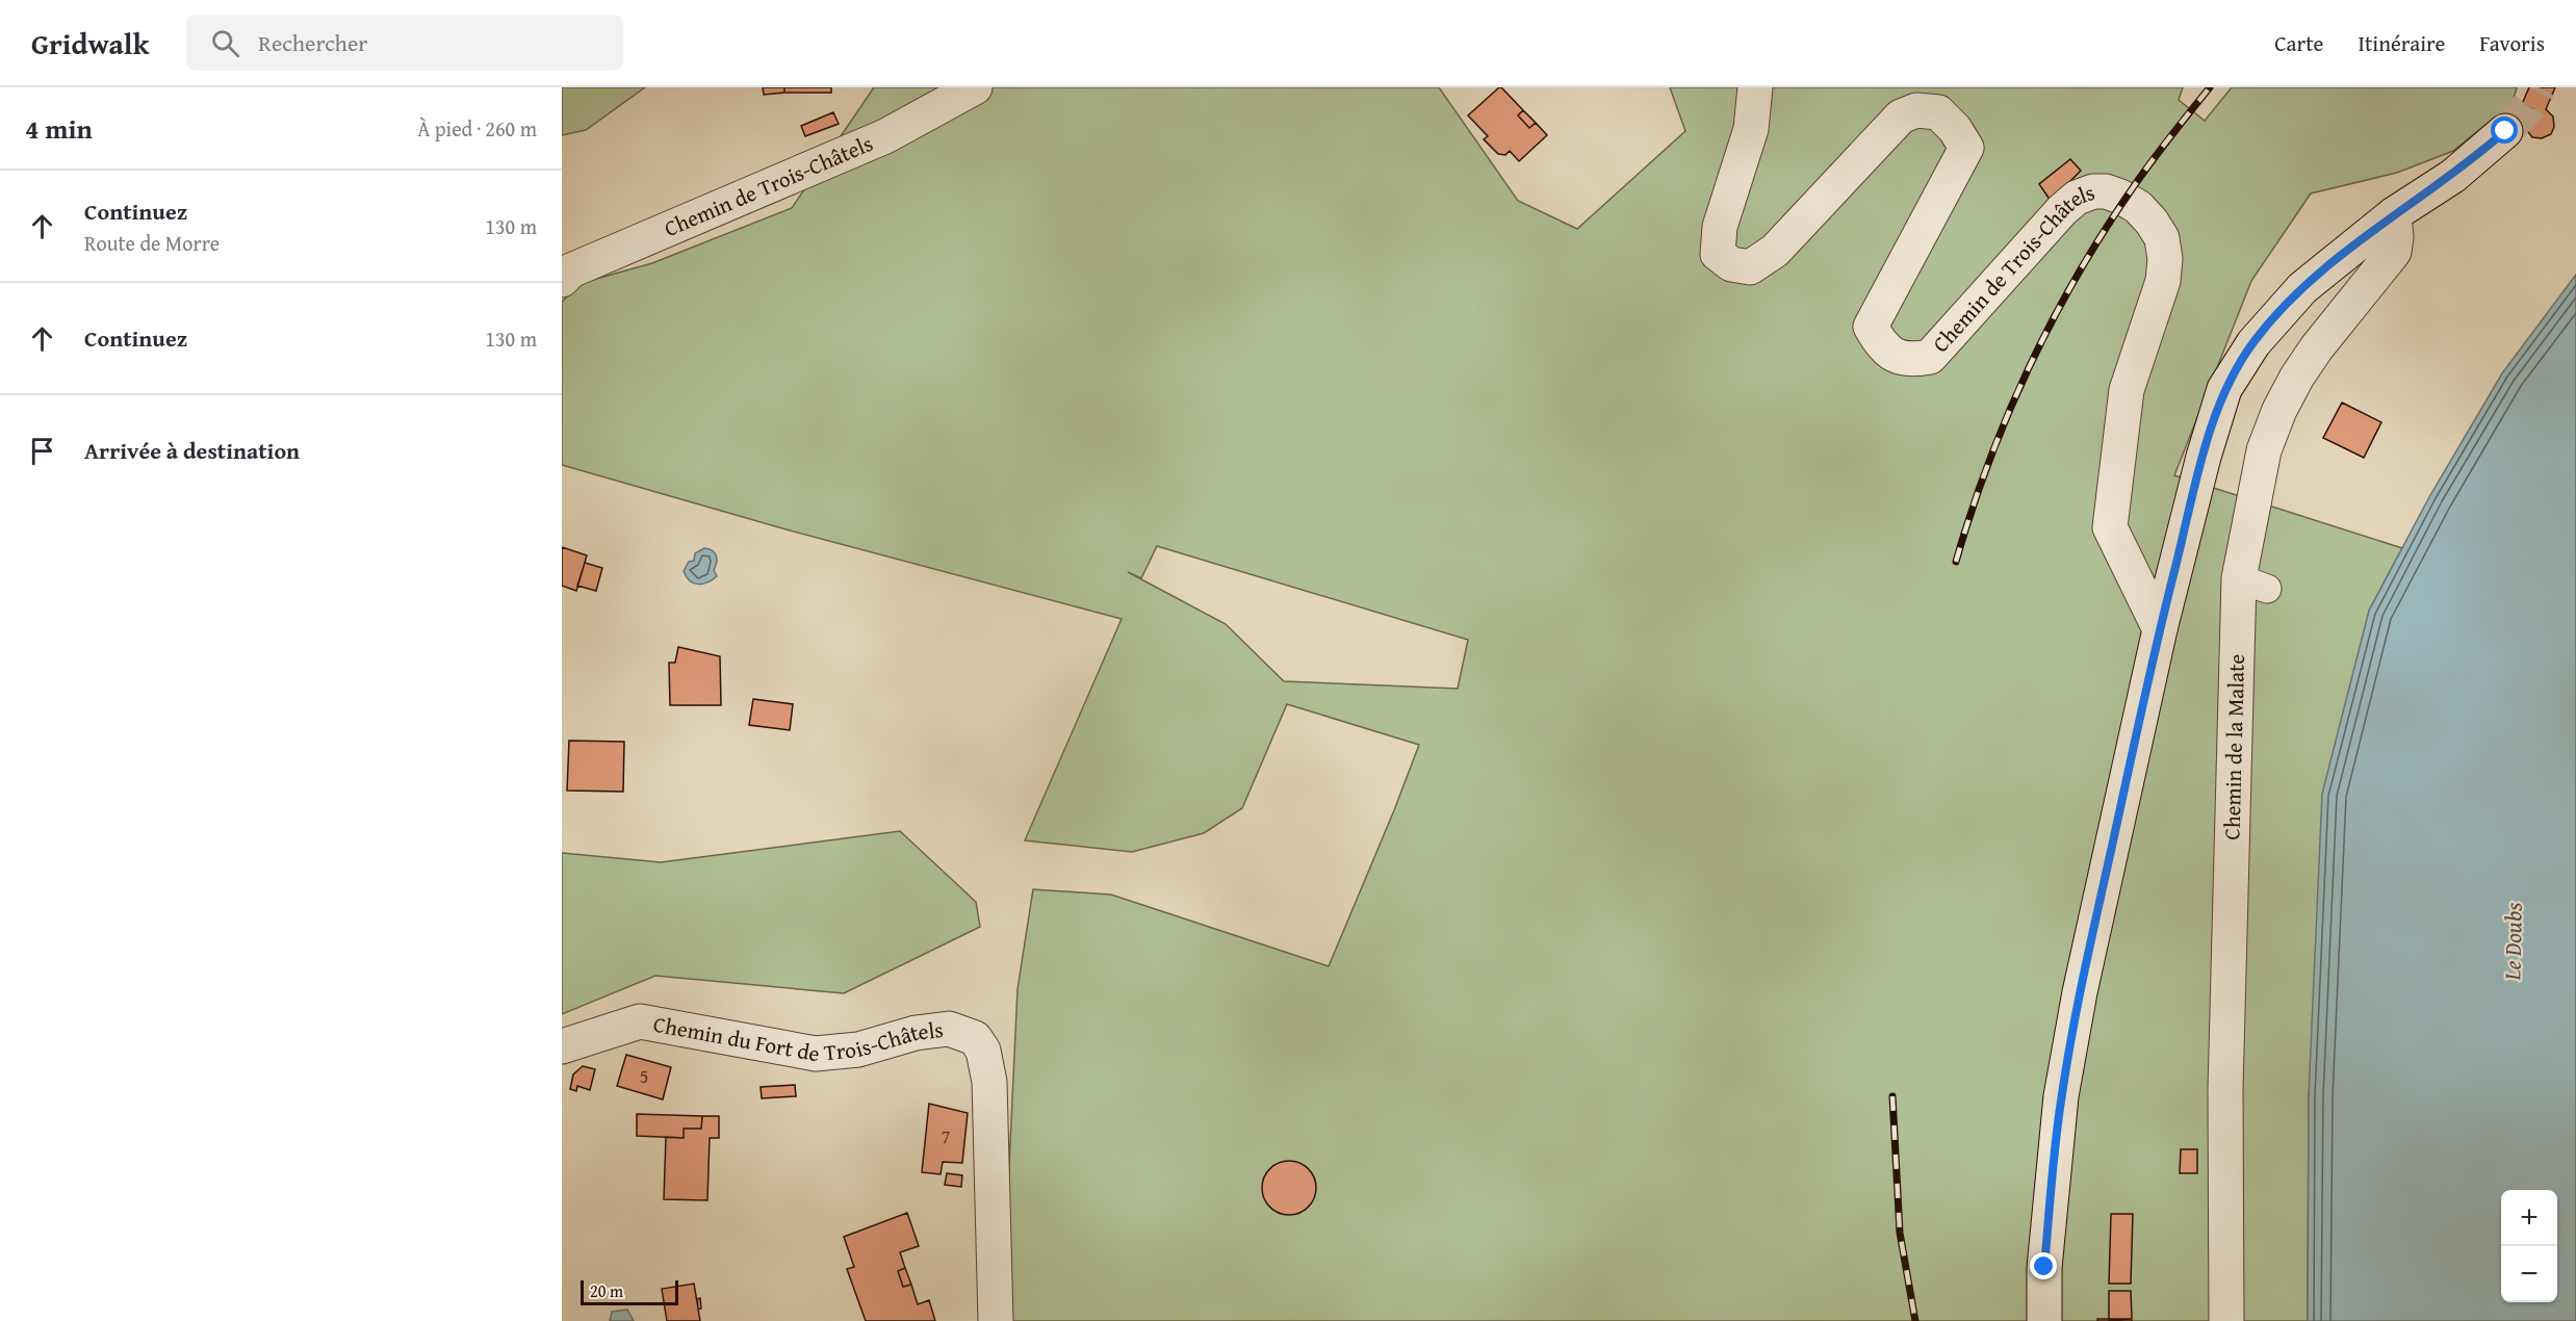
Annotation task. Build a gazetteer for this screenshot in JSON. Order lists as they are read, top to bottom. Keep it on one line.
{"streets":{"street":["Chemin de Trois-Châtels","Chemin de la Malate","Chemin du Fort de Trois-Châtels"]},"water":["Le Doubs"],"house_numbers":["5","7"],"scale_bar":"20 m","page":{"header":"Gridwalk","search":"Rechercher","nav":["Carte","Itinéraire","Favoris"],"heading":["4 min","À pied · 260 m"],"list":[["Continuez","Route de Morre","130 m"],["Continuez","130 m"],"Arrivée à destination"],"map_buttons":["+","−"],"scale":"20 m"}}
